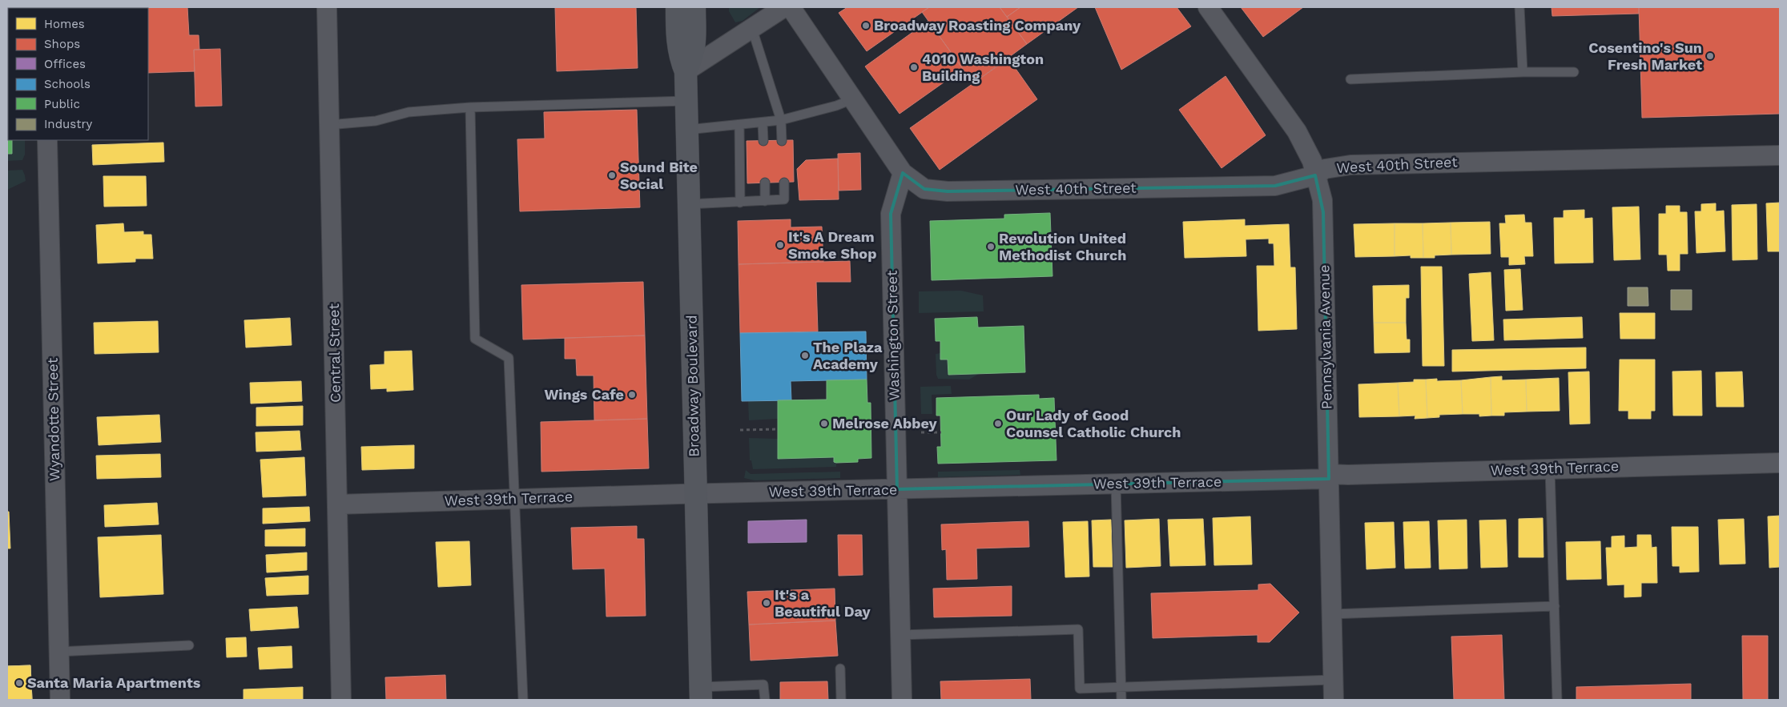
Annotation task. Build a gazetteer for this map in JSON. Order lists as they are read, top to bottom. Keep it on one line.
{"streets":{"main road":["Broadway Boulevard"],"street":["West 40th Street","Washington Street","Pennsylvania Avenue","Central Street","Wyandotte Street","West 39th Terrace"]},"crossings":[["West 40th Street","Washington Street"],["West 40th Street","Pennsylvania Avenue"],["Washington Street","West 39th Terrace"],["Pennsylvania Avenue","West 39th Terrace"],["Central Street","West 39th Terrace"],["Broadway Boulevard","West 39th Terrace"]],"places":["Broadway Roasting Company","Cosentino's Sun Fresh Market","4010 Washington Building","Sound Bite Social","It's A Dream Smoke Shop","Revolution United Methodist Church","The Plaza Academy","Wings Cafe","Melrose Abbey","Our Lady of Good Counsel Catholic Church","It's a Beautiful Day","Santa Maria Apartments"],"legend":["Homes","Shops","Offices","Schools","Public","Industry"]}
